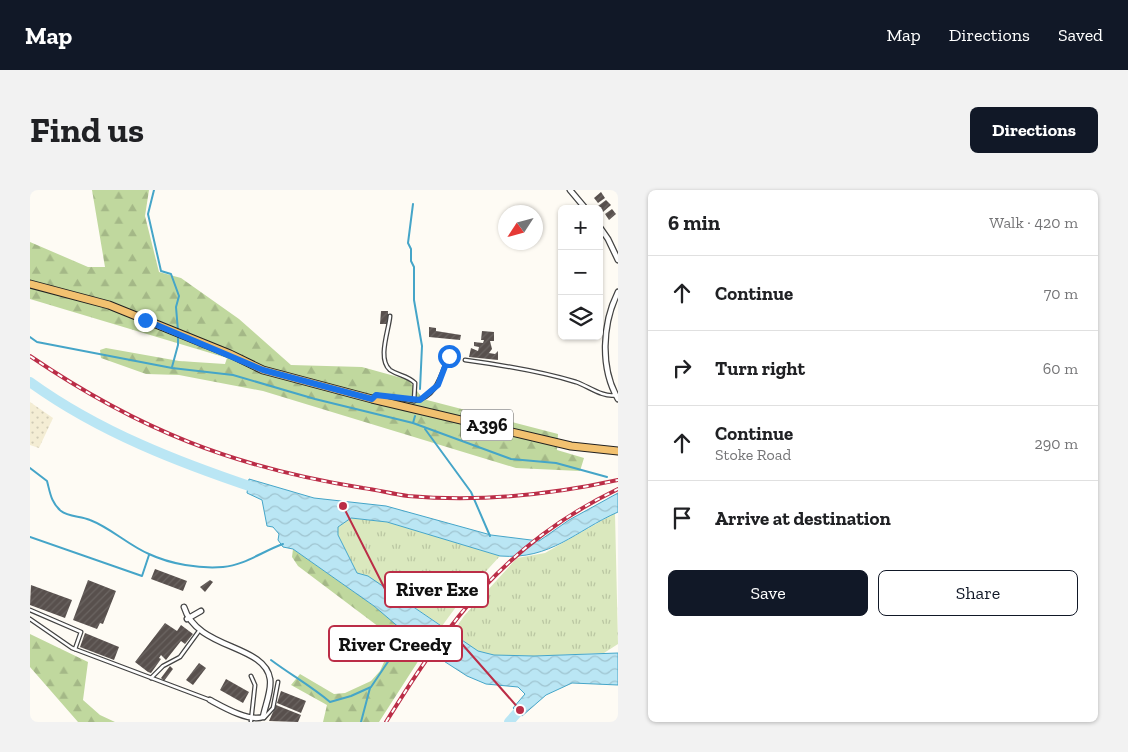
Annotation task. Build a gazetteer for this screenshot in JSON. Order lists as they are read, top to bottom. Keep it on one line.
{"streets":{"main road":["A396"]},"places":["River Exe","River Creedy"],"north":"bottom left","page":{"header":"Map","nav":["Map","Directions","Saved"],"buttons":["Directions",["Save","Share"]],"title":"Find us","heading":["6 min","Walk · 420 m"],"map_buttons":["+","−"],"list":[["Continue","70 m"],["Turn right","60 m"],["Continue","Stoke Road","290 m"],"Arrive at destination"]}}
